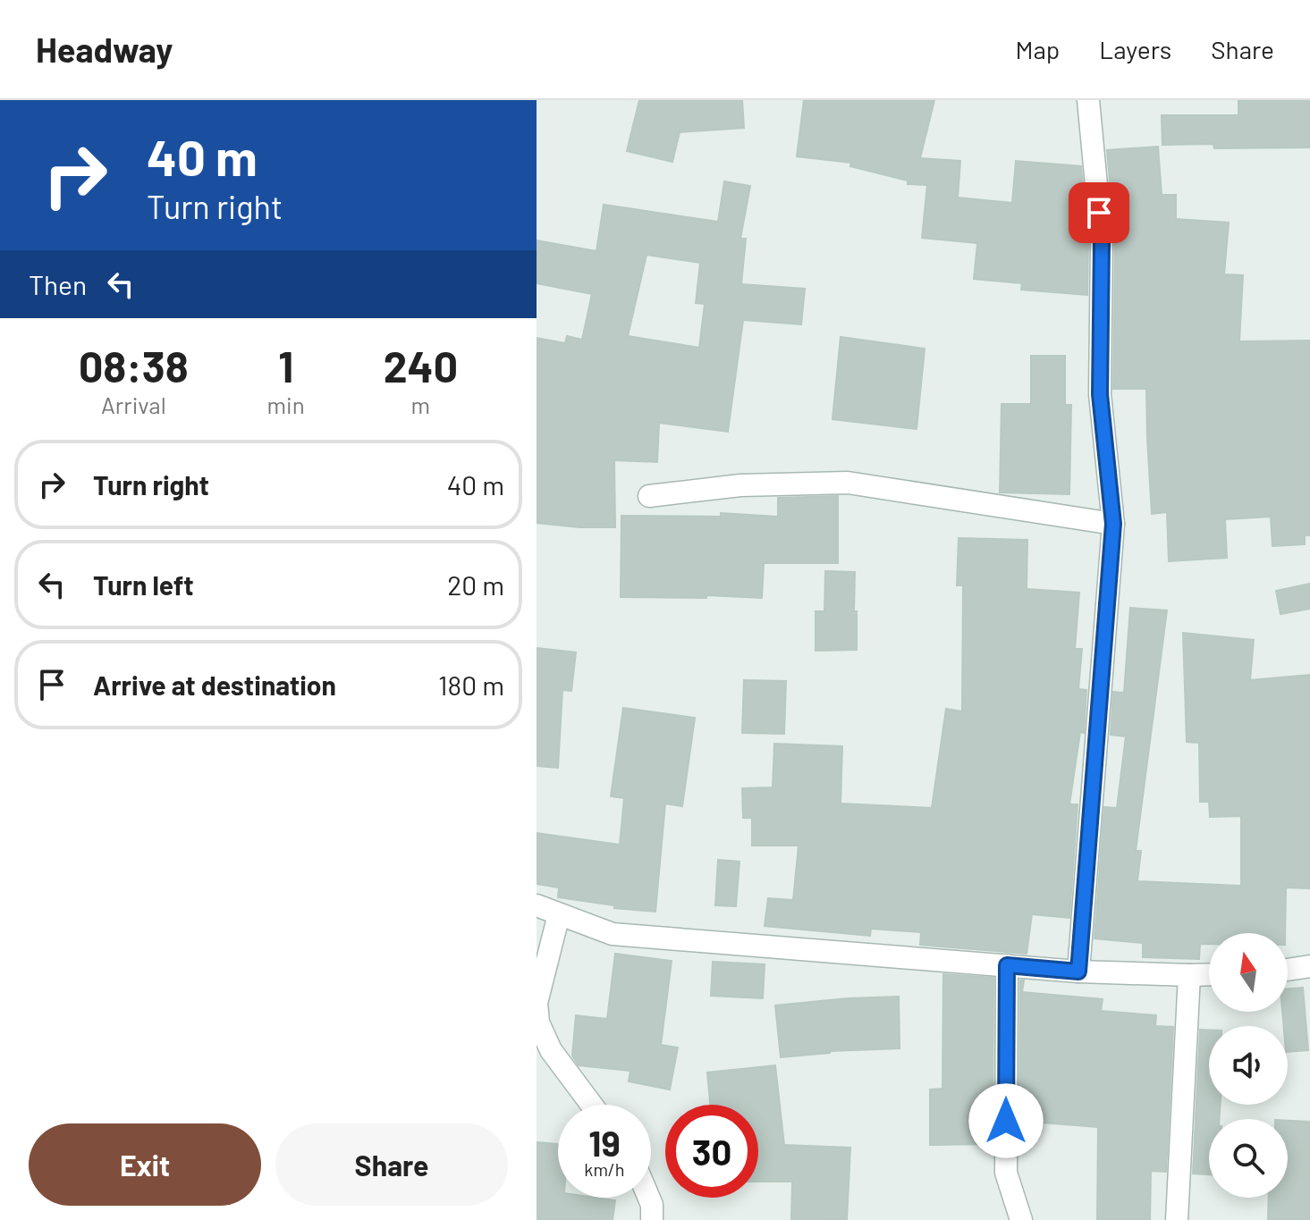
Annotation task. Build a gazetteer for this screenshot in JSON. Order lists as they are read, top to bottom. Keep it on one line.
{"north":"top","page":{"header":"Headway","nav":["Map","Layers","Share"],"turn":["40 m","Turn right"],"then":"Then","eta":["08:38","Arrival","1","min","240","m"],"list":[{"name":"Turn right","value":"40 m"},{"name":"Turn left","value":"20 m"},{"name":"Arrive at destination","value":"180 m"}],"speed":"19 km/h","limit":"30","buttons":["Exit","Share"]}}
